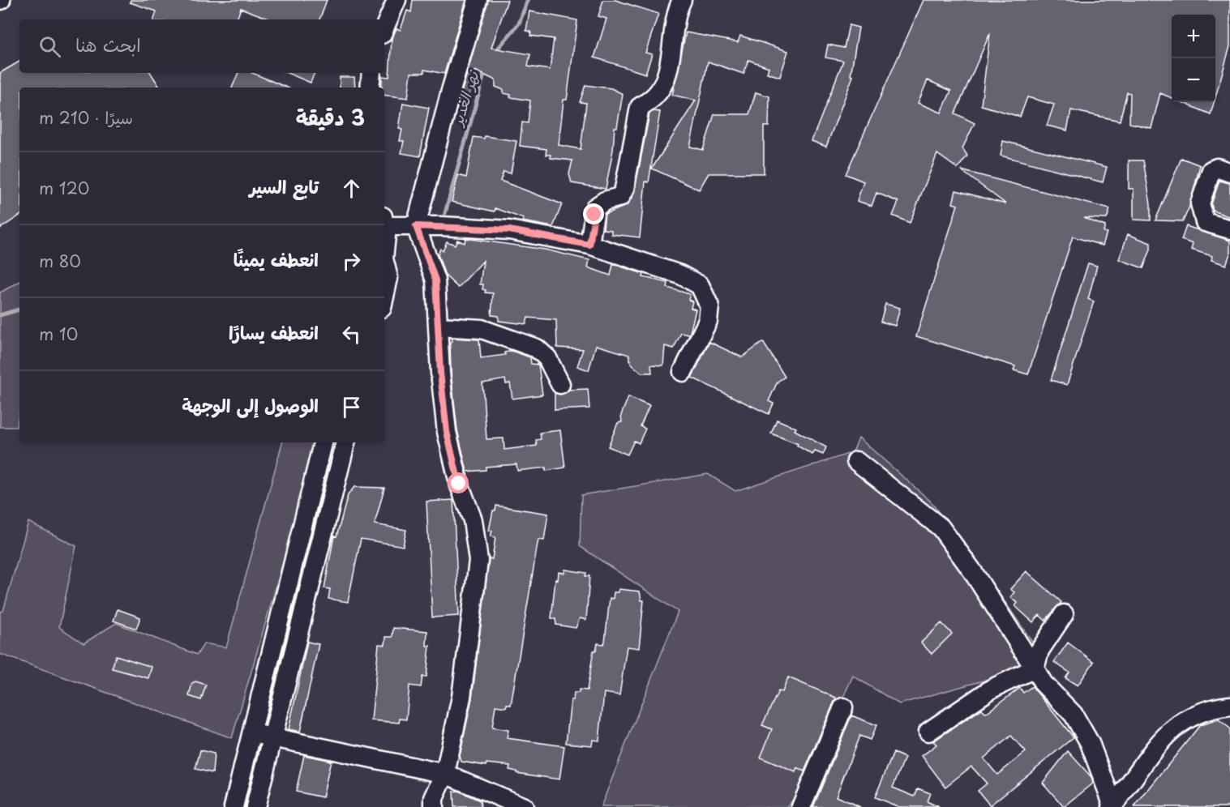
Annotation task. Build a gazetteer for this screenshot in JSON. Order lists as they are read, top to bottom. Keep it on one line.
{"water":["نهر الغدير"],"page":{"map_buttons":["+","−"],"search":"ابحث هنا","heading":["3 دقيقة","سيرًا · 210 m"],"list":[["تابع السير","120 m"],["انعطف يمينًا","80 m"],["انعطف يسارًا","10 m"],"الوصول إلى الوجهة"]}}
